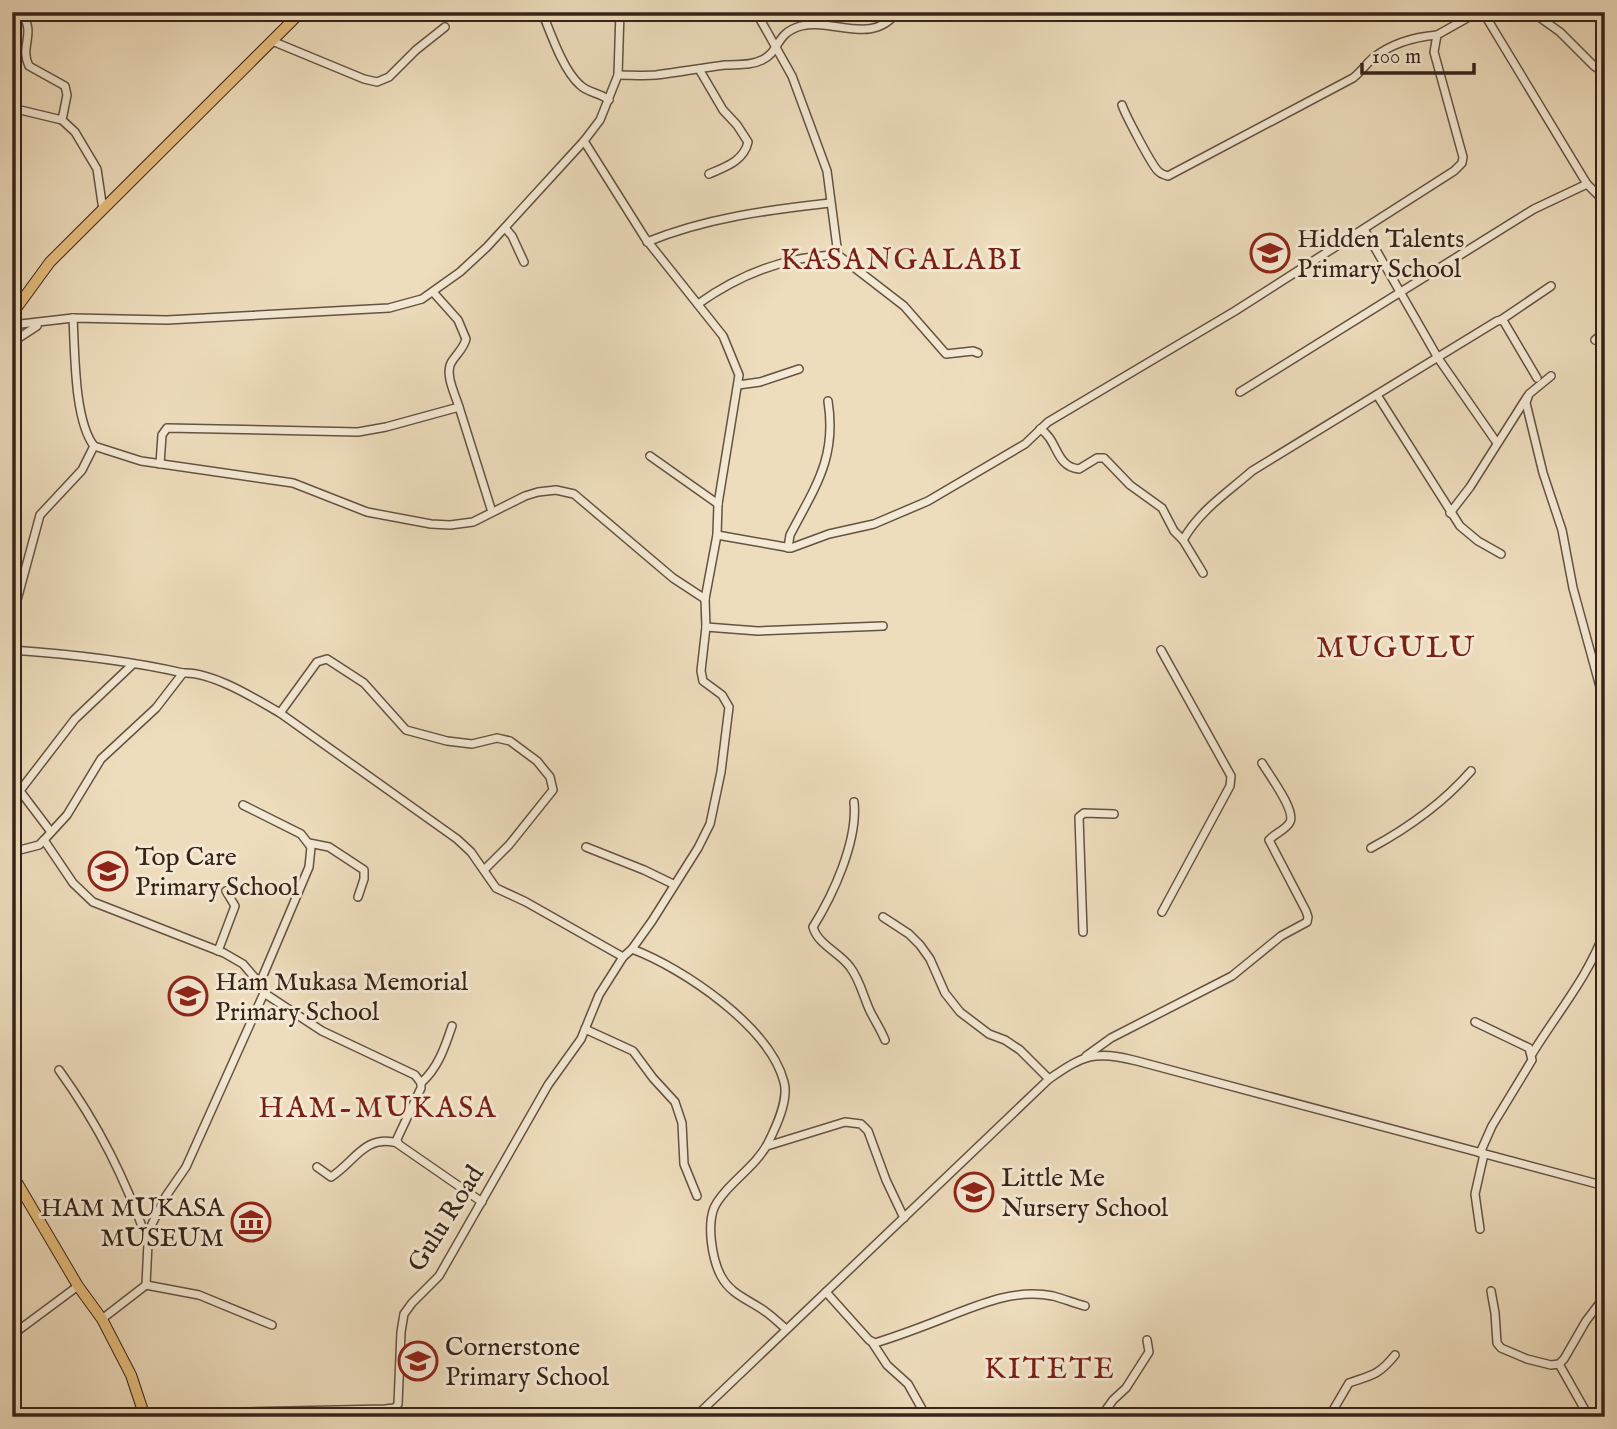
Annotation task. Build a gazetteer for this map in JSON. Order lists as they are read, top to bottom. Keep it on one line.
{"streets":{"street":["Gulu Road"]},"districts":["KASANGALABI","MUGULU","HAM-MUKASA","KITETE"],"places":{"school or university":["Hidden Talents Primary School","Top Care Primary School","Ham Mukasa Memorial Primary School","Little Me Nursery School","Cornerstone Primary School"],"museum":["HAM MUKASA MUSEUM"]},"scale_bar":"100 m"}
